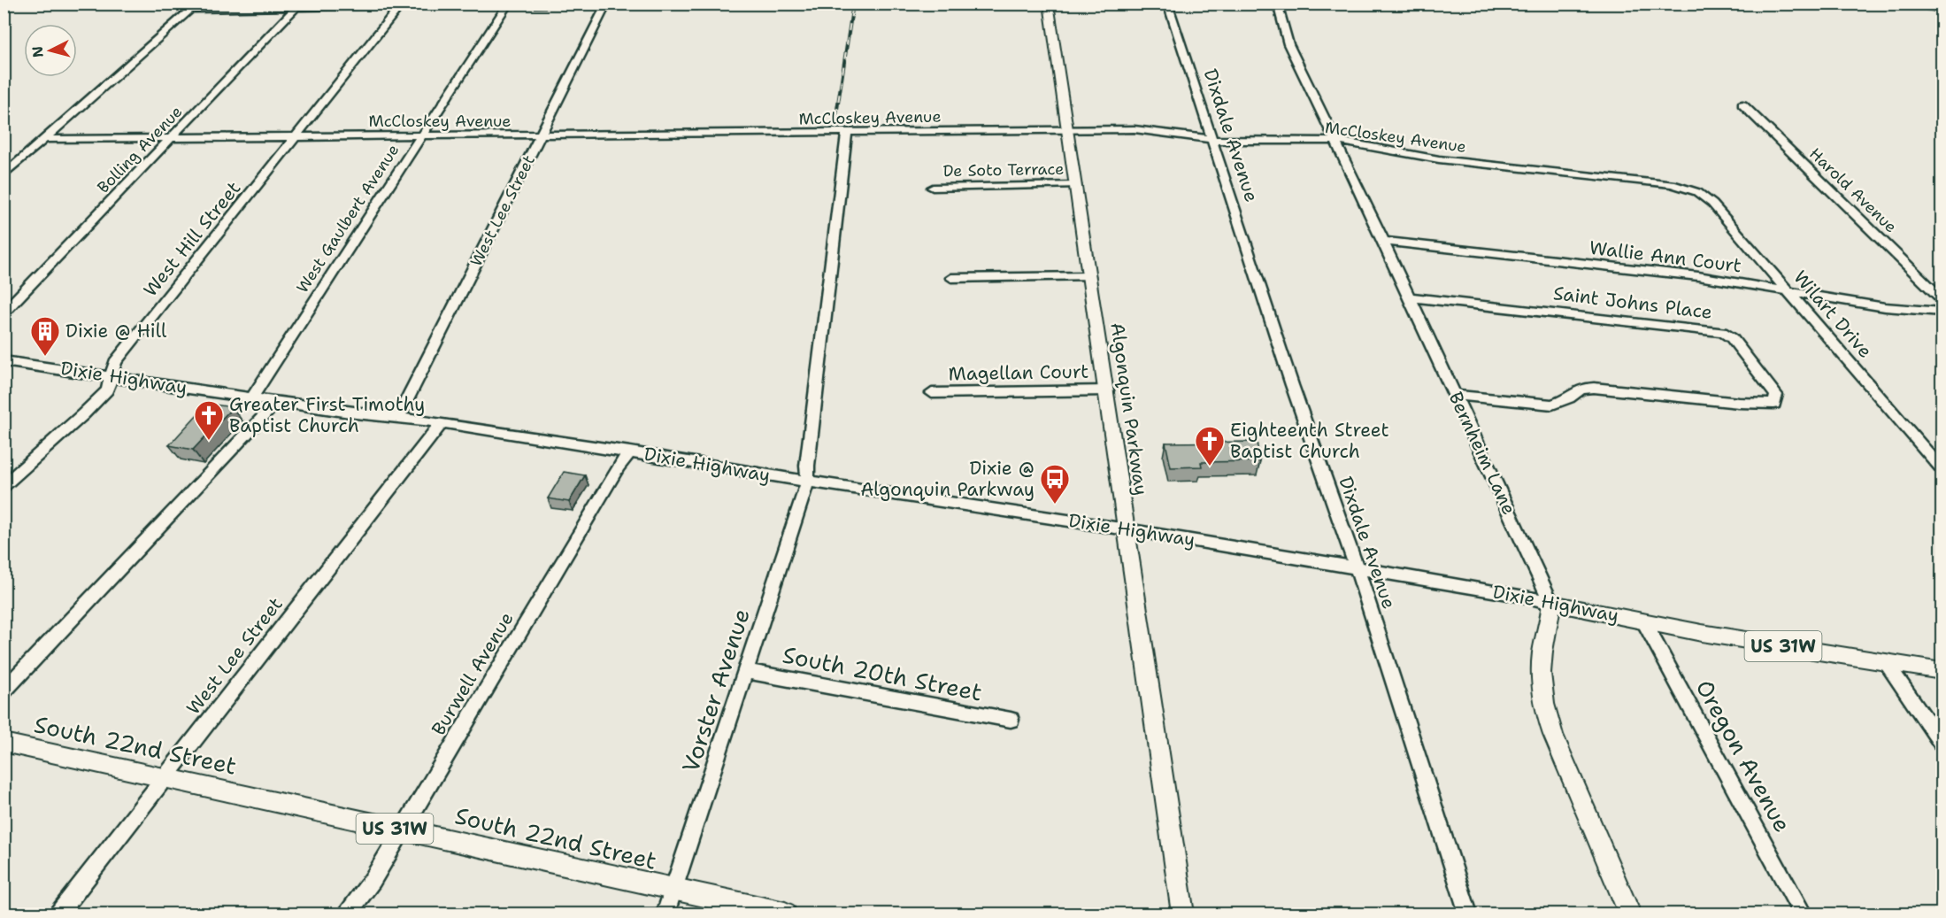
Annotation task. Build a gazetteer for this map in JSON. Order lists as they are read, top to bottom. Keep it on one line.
{"streets":{"main road":["Dixie Highway","Algonquin Parkway","US 31W","South 22nd Street"],"street":["McCloskey Avenue","Dixdale Avenue","Bolling Avenue","De Soto Terrace","Harold Avenue","West Lee Street","West Gaulbert Avenue","West Hill Street","Wallie Ann Court","Saint Johns Place","Wilart Drive","Magellan Court","Bernheim Lane","Burwell Avenue","South 20th Street","Vorster Avenue","Oregon Avenue"]},"crossings":[["McCloskey Avenue","Dixdale Avenue"],["McCloskey Avenue","Bolling Avenue"],["McCloskey Avenue","West Lee Street"],["McCloskey Avenue","West Gaulbert Avenue"],["McCloskey Avenue","West Hill Street"],["McCloskey Avenue","Wilart Drive"],["McCloskey Avenue","Algonquin Parkway"],["McCloskey Avenue","Bernheim Lane"],["McCloskey Avenue","Vorster Avenue"],["Dixdale Avenue","Dixie Highway"],["De Soto Terrace","Algonquin Parkway"],["West Lee Street","Dixie Highway"],["West Lee Street","South 22nd Street"],["West Gaulbert Avenue","Dixie Highway"],["West Hill Street","Dixie Highway"],["Wallie Ann Court","Wilart Drive"],["Wallie Ann Court","Bernheim Lane"],["Saint Johns Place","Bernheim Lane"],["Magellan Court","Algonquin Parkway"],["Dixie Highway","Algonquin Parkway"],["Dixie Highway","Bernheim Lane"],["Dixie Highway","Burwell Avenue"],["Dixie Highway","Vorster Avenue"],["Dixie Highway","Oregon Avenue"],["Burwell Avenue","South 22nd Street"],["South 20th Street","Vorster Avenue"],["Vorster Avenue","South 22nd Street"]],"places":{"building":["Dixie @ Hill"],"church":["Greater First Timothy Baptist Church","Eighteenth Street Baptist Church"],"bus stop":["Dixie @ Algonquin Parkway"]},"north":"left"}
